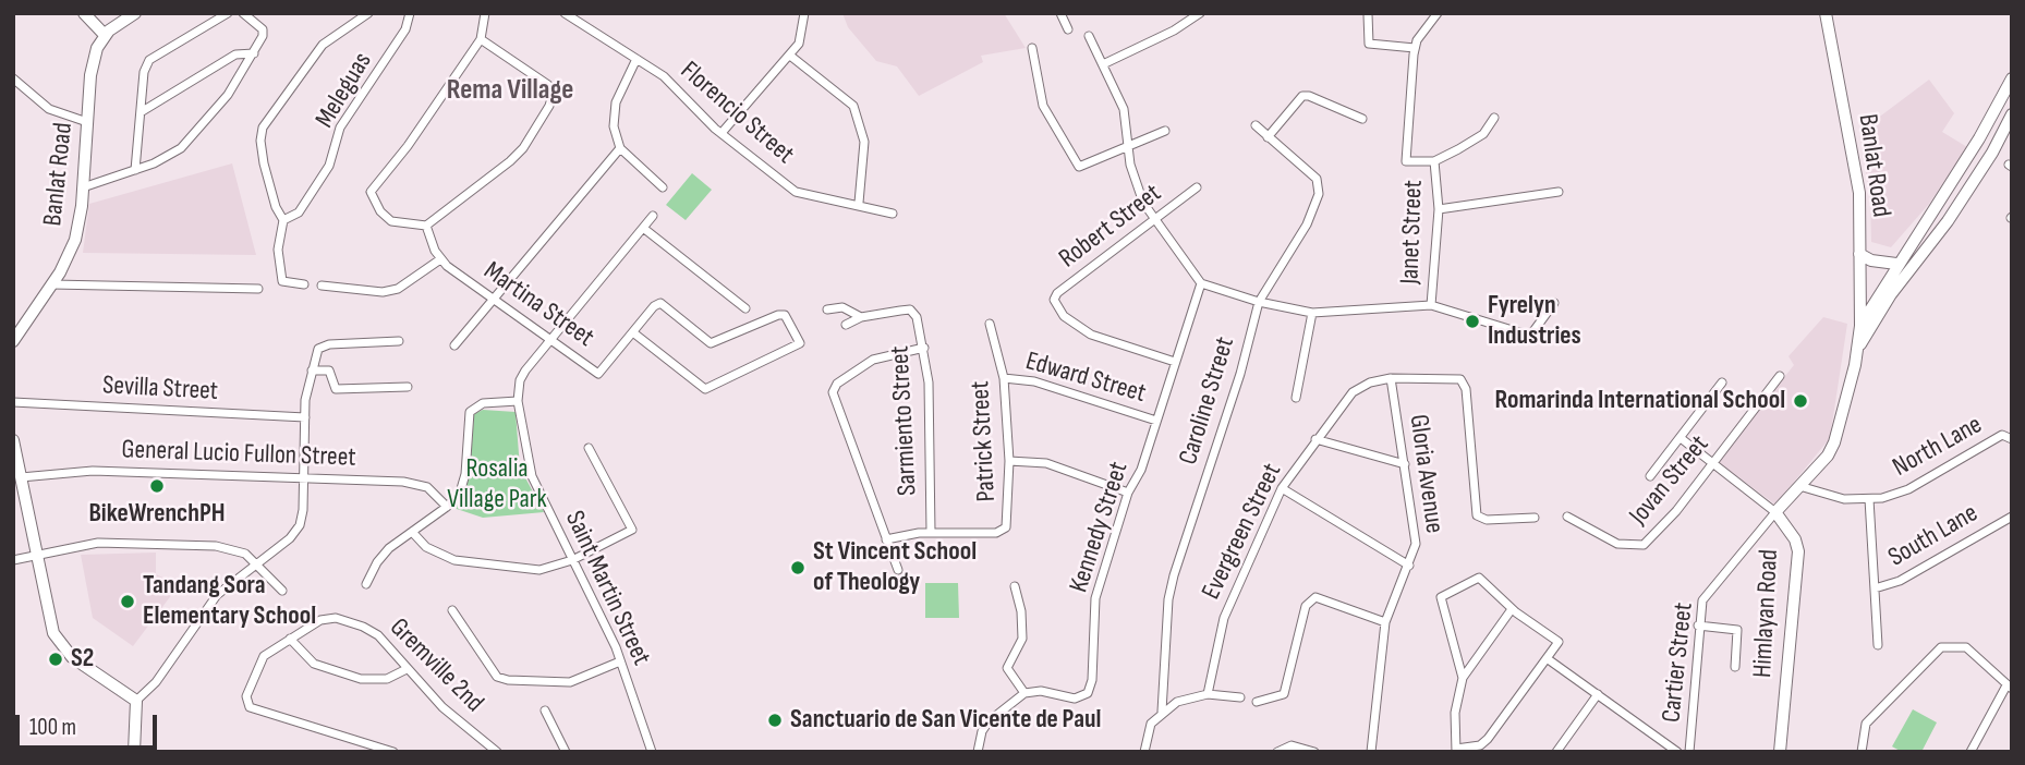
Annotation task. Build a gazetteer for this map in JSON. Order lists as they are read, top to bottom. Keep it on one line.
{"streets":{"street":["Meleguas","Florencio Street","Banlat Road","Robert Street","Janet Street","Martina Street","Edward Street","Sevilla Street","Caroline Street","Sarmiento Street","Patrick Street","North Lane","General Lucio Fullon Street","Gloria Avenue","Jovan Street","Kennedy Street","Evergreen Street","South Lane","Saint Martin Street","Himlayan Road","Cartier Street","Gremville 2nd"]},"crossings":[["Banlat Road","Himlayan Road"],["Robert Street","Kennedy Street"],["Martina Street","Saint Martin Street"],["Edward Street","Patrick Street"],["Edward Street","Kennedy Street"],["Sarmiento Street","Patrick Street"],["North Lane","Himlayan Road"],["Gloria Avenue","Evergreen Street"],["Himlayan Road","Cartier Street"]],"districts":["Rema Village"],"parks":["Rosalia Village Park"],"places":["Fyrelyn Industries","Romarinda International School","BikeWrenchPH","St Vincent School of Theology","Tandang Sora Elementary School","S2","Sanctuario de San Vicente de Paul"],"scale_bar":"100 m"}
